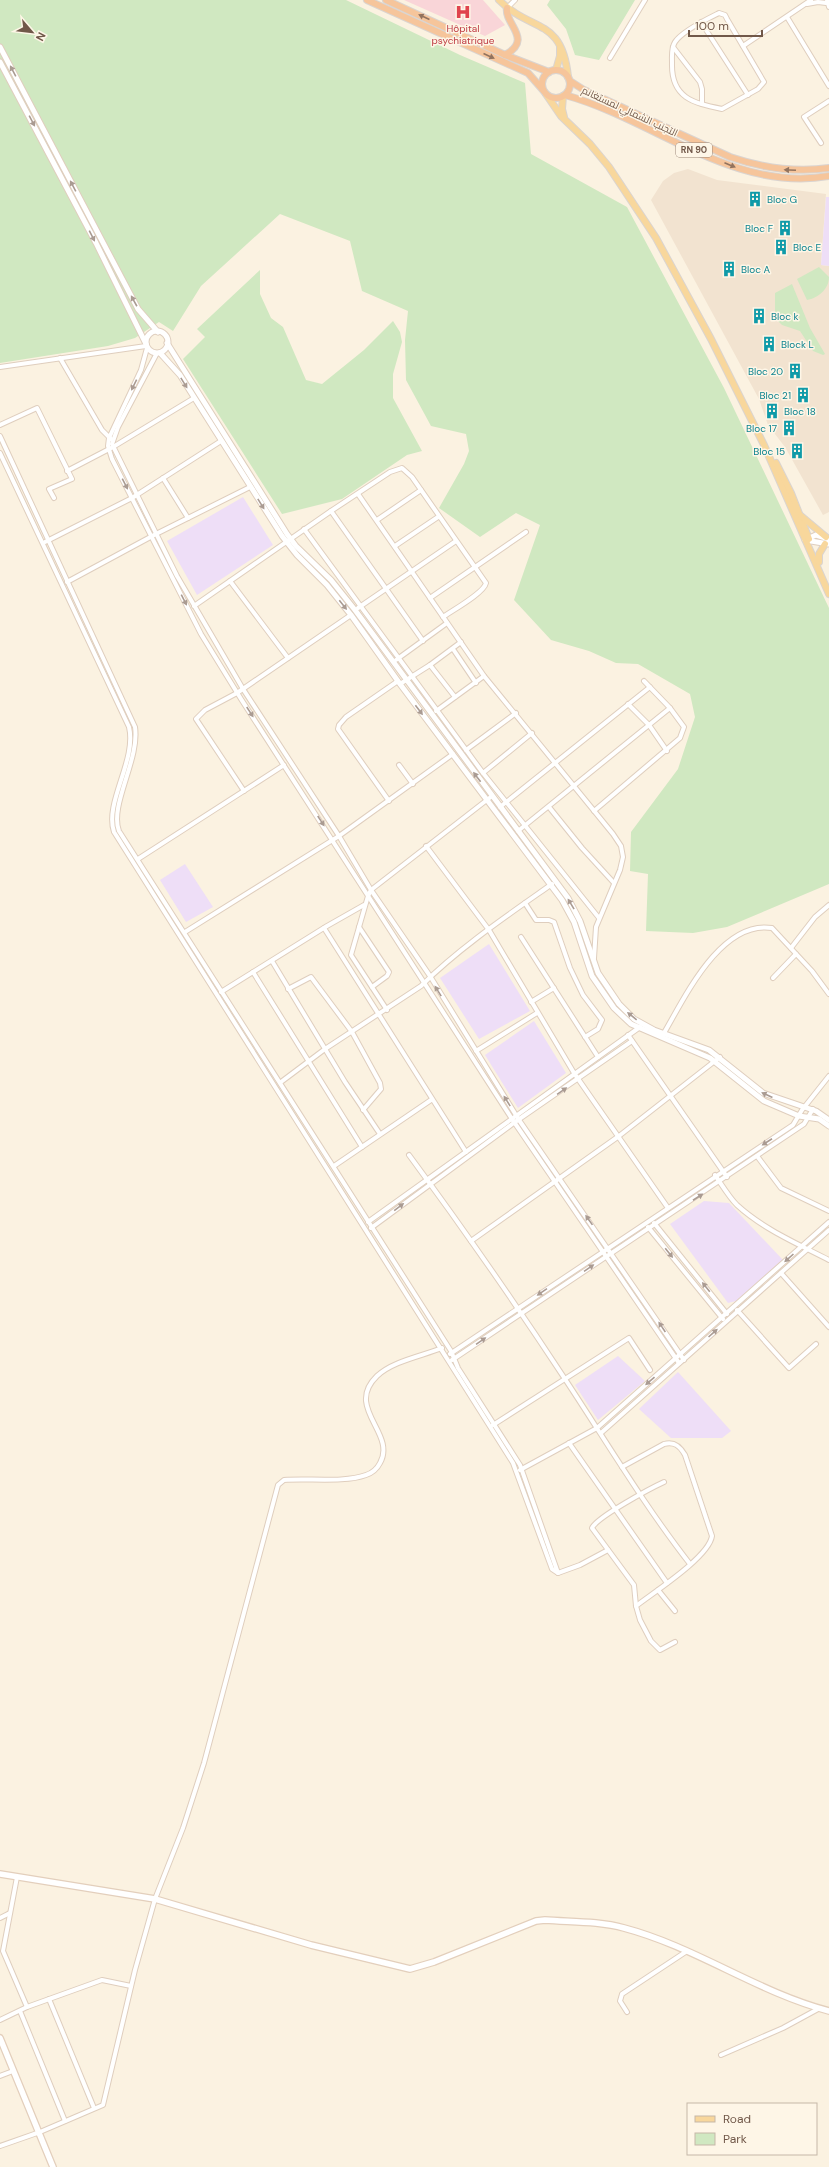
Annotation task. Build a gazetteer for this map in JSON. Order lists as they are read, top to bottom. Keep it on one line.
{"streets":{"highway":["التجنب الشمالي لمستغانم","RN 90"]},"places":{"hospital":["Hôpital psychiatrique"],"building":["Bloc G","Bloc F","Bloc E","Bloc A","Bloc k","Block L","Bloc 20","Bloc 21","Bloc 18","Bloc 17","Bloc 15"]},"legend":["Road","Park"],"scale_bar":"100 m","north":"bottom right"}
